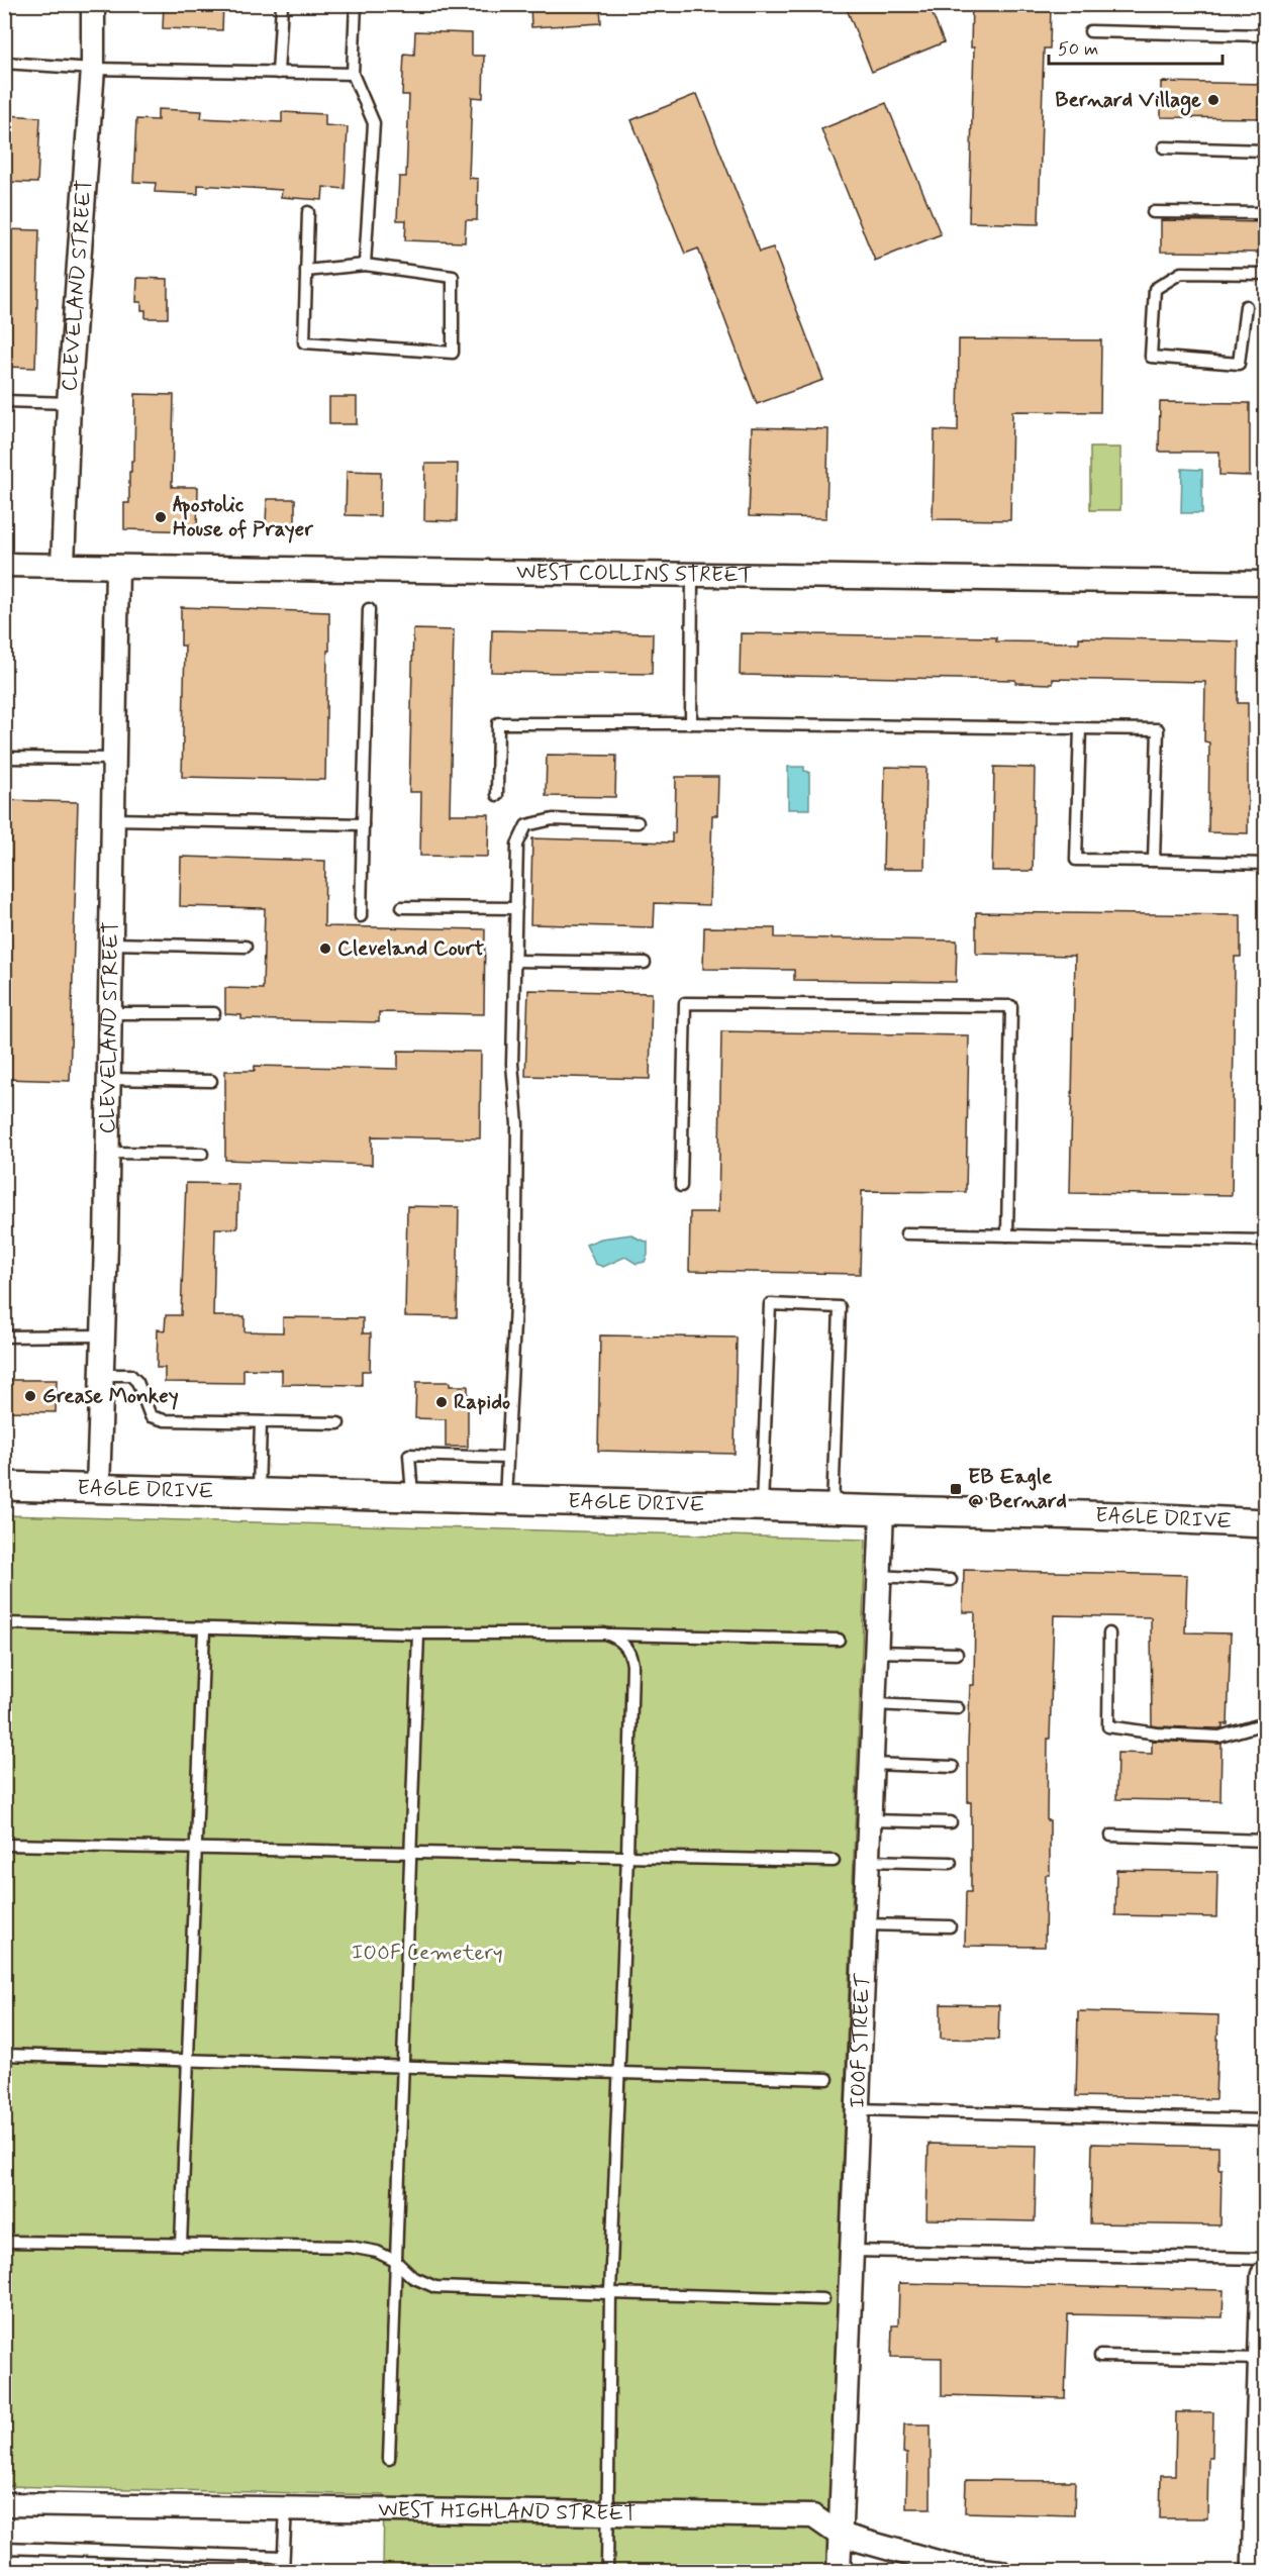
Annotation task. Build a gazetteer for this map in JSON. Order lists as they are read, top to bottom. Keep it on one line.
{"streets":{"street":["CLEVELAND STREET","WEST COLLINS STREET","EAGLE DRIVE","IOOF STREET","WEST HIGHLAND STREET"]},"crossings":[["CLEVELAND STREET","WEST COLLINS STREET"],["CLEVELAND STREET","EAGLE DRIVE"],["EAGLE DRIVE","IOOF STREET"],["IOOF STREET","WEST HIGHLAND STREET"]],"parks":["IOOF Cemetery"],"places":{"other":["Bernard Village","Apostolic House of Prayer","Cleveland Court","Grease Monkey","Rapido"],"transit":["EB Eagle @ Bernard"]},"scale_bar":"50 m"}
